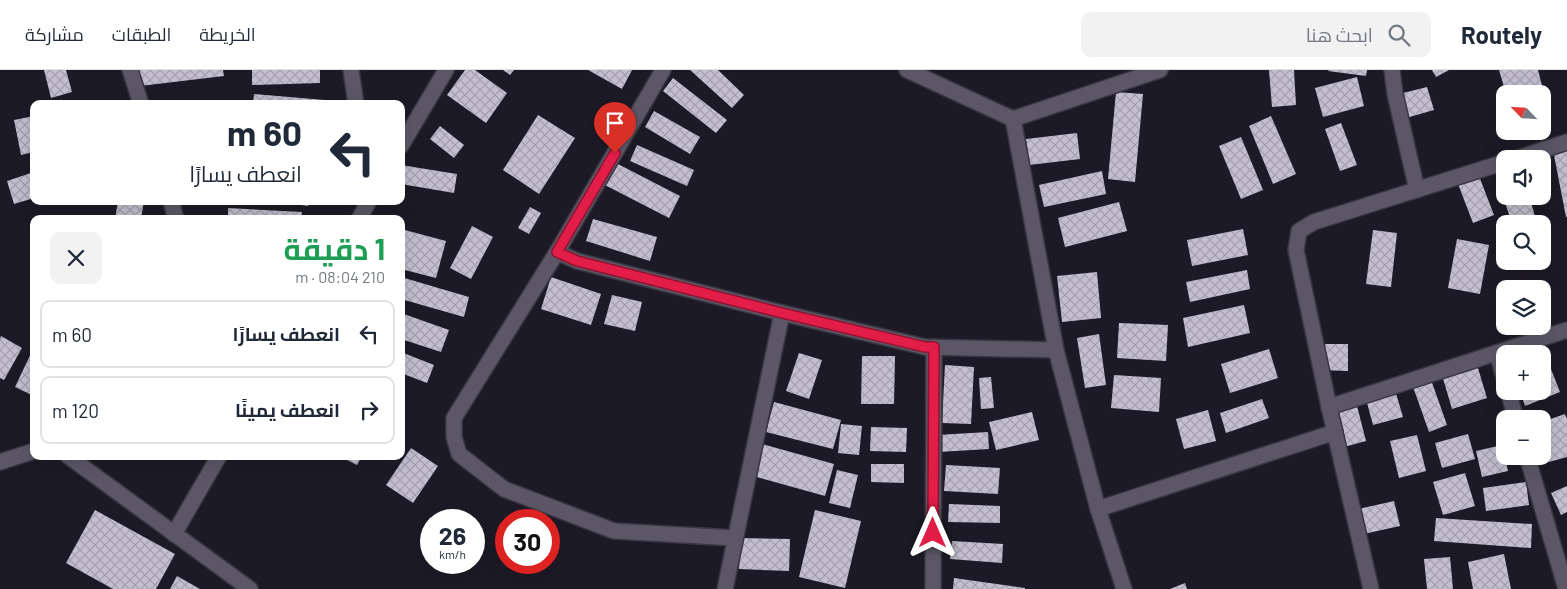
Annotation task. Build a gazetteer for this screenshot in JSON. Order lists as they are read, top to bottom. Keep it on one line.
{"north":"top left","page":{"header":"Routely","search":"ابحث هنا","nav":["الخريطة","الطبقات","مشاركة"],"map_buttons":["+","−"],"turn":["60 m","انعطف يسارًا"],"heading":["1 دقيقة","210 m · 08:04"],"list":[{"name":"انعطف يسارًا","value":"60 m"},{"name":"انعطف يمينًا","value":"120 m"}],"speed":"26 km/h","limit":"30"}}
